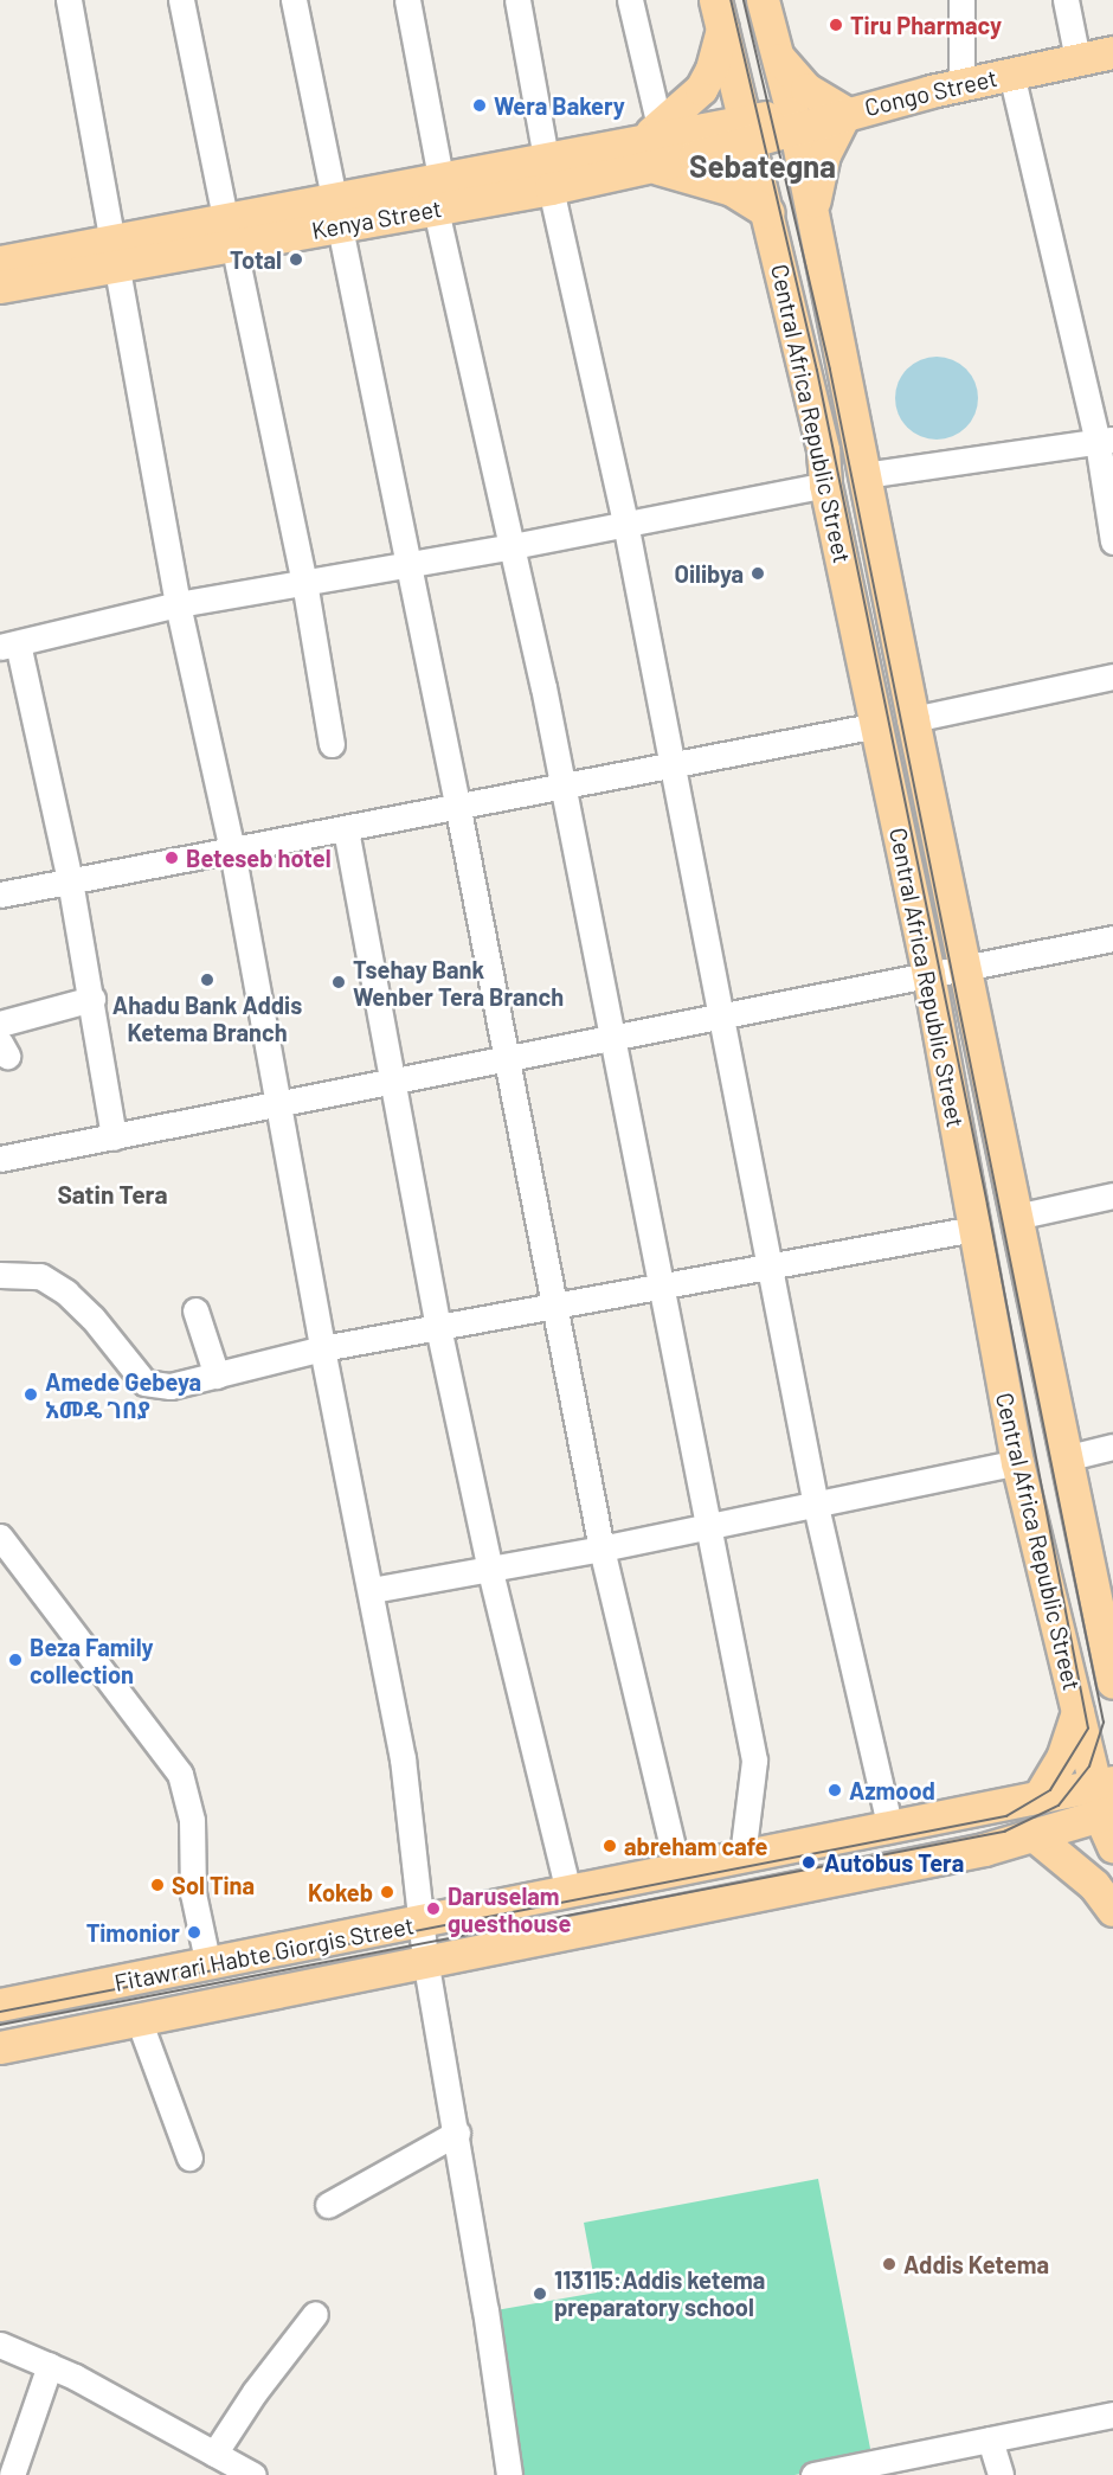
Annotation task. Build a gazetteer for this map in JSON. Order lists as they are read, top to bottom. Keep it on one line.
{"streets":{"main road":["Congo Street","Kenya Street","Central Africa Republic Street","Fitawrari Habte Giorgis Street"]},"crossings":[["Congo Street","Central Africa Republic Street"],["Kenya Street","Central Africa Republic Street"],["Central Africa Republic Street","Fitawrari Habte Giorgis Street"]],"districts":["Sebategna","Satin Tera"],"places":["Tiru Pharmacy","Wera Bakery","Total","Oilibya","Beteseb hotel","Ahadu Bank Addis Ketema Branch","Tsehay Bank Wenber Tera Branch","Amede Gebeya አመዴ ገበያ","Beza Family collection","Azmood","abreham cafe","Autobus Tera","Sol Tina","Kokeb","Daruselam guesthouse","Timonior","Addis Ketema","113115:Addis ketema preparatory school"]}
